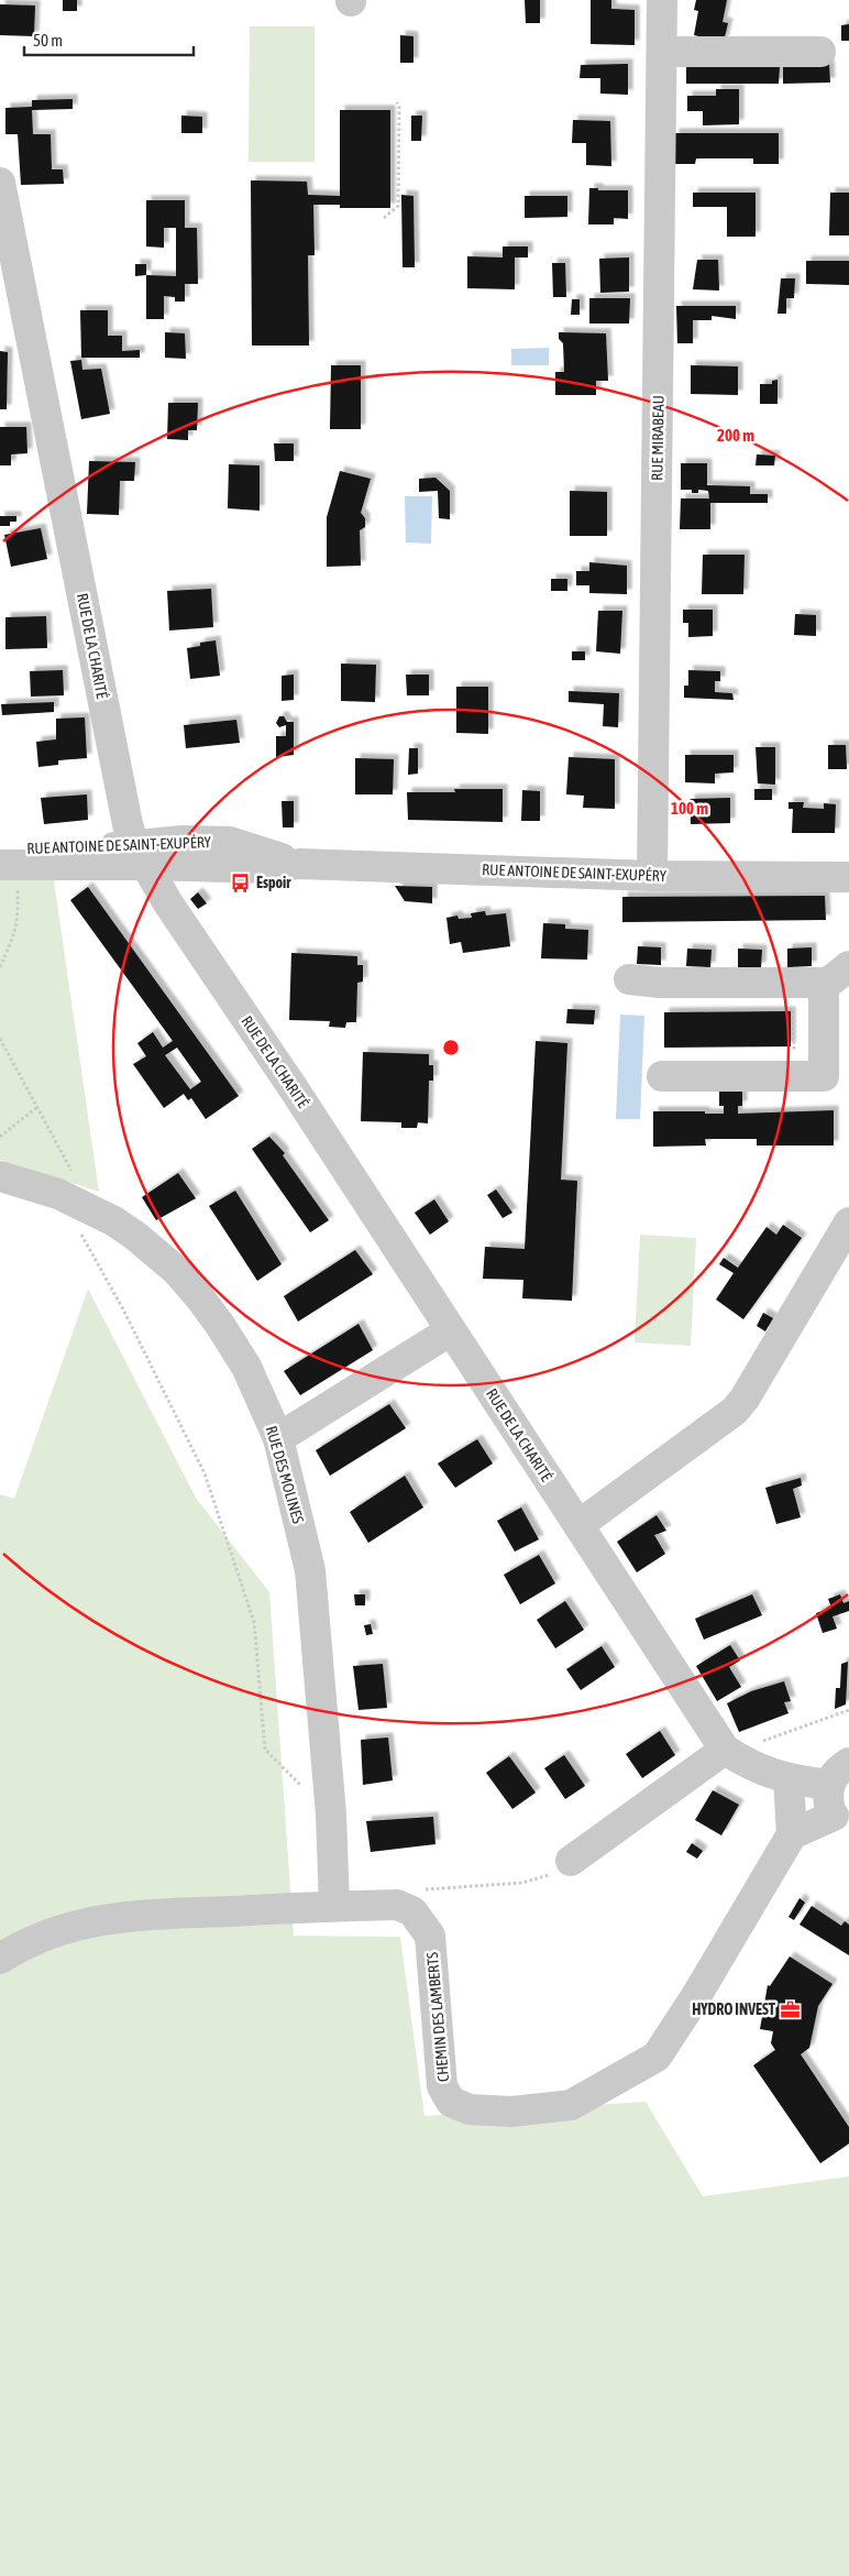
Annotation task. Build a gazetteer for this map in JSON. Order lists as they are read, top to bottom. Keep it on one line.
{"streets":{"street":["RUE MIRABEAU","RUE DE LA CHARITÉ","RUE ANTOINE DE SAINT-EXUPÉRY","RUE DES MOLINES","CHEMIN DES LAMBERTS"]},"crossings":[["RUE MIRABEAU","RUE ANTOINE DE SAINT-EXUPÉRY"],["RUE DE LA CHARITÉ","RUE ANTOINE DE SAINT-EXUPÉRY"],["RUE DES MOLINES","CHEMIN DES LAMBERTS"]],"places":{"bus stop":["Espoir"],"office":["HYDRO INVEST"]},"scale_bar":"50 m","rings":["200 m","100 m"]}
